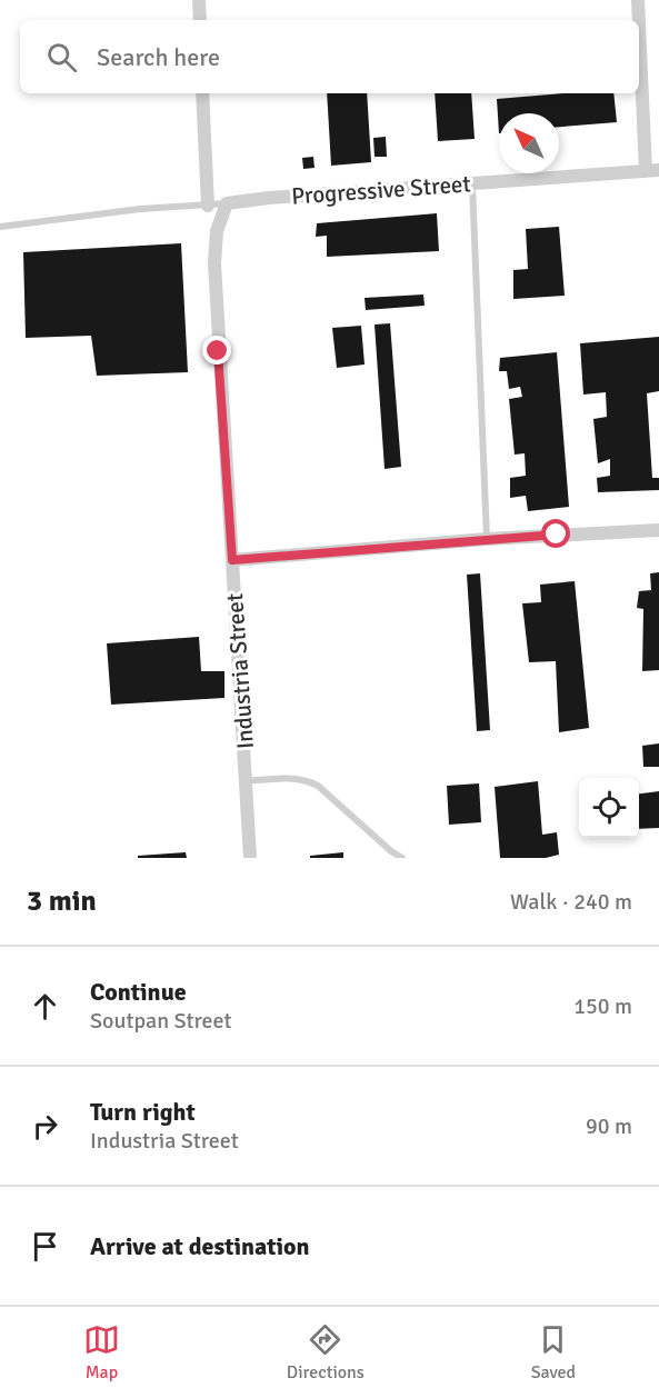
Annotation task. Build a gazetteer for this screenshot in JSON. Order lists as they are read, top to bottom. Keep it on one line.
{"streets":{"street":["Progressive Street","Industria Street"]},"crossings":[["Progressive Street","Industria Street"]],"north":"top left","page":{"search":"Search here","heading":["3 min","Walk · 240 m"],"list":[["Continue","Soutpan Street","150 m"],["Turn right","Industria Street","90 m"],"Arrive at destination"],"nav":["Map","Directions","Saved"]}}
